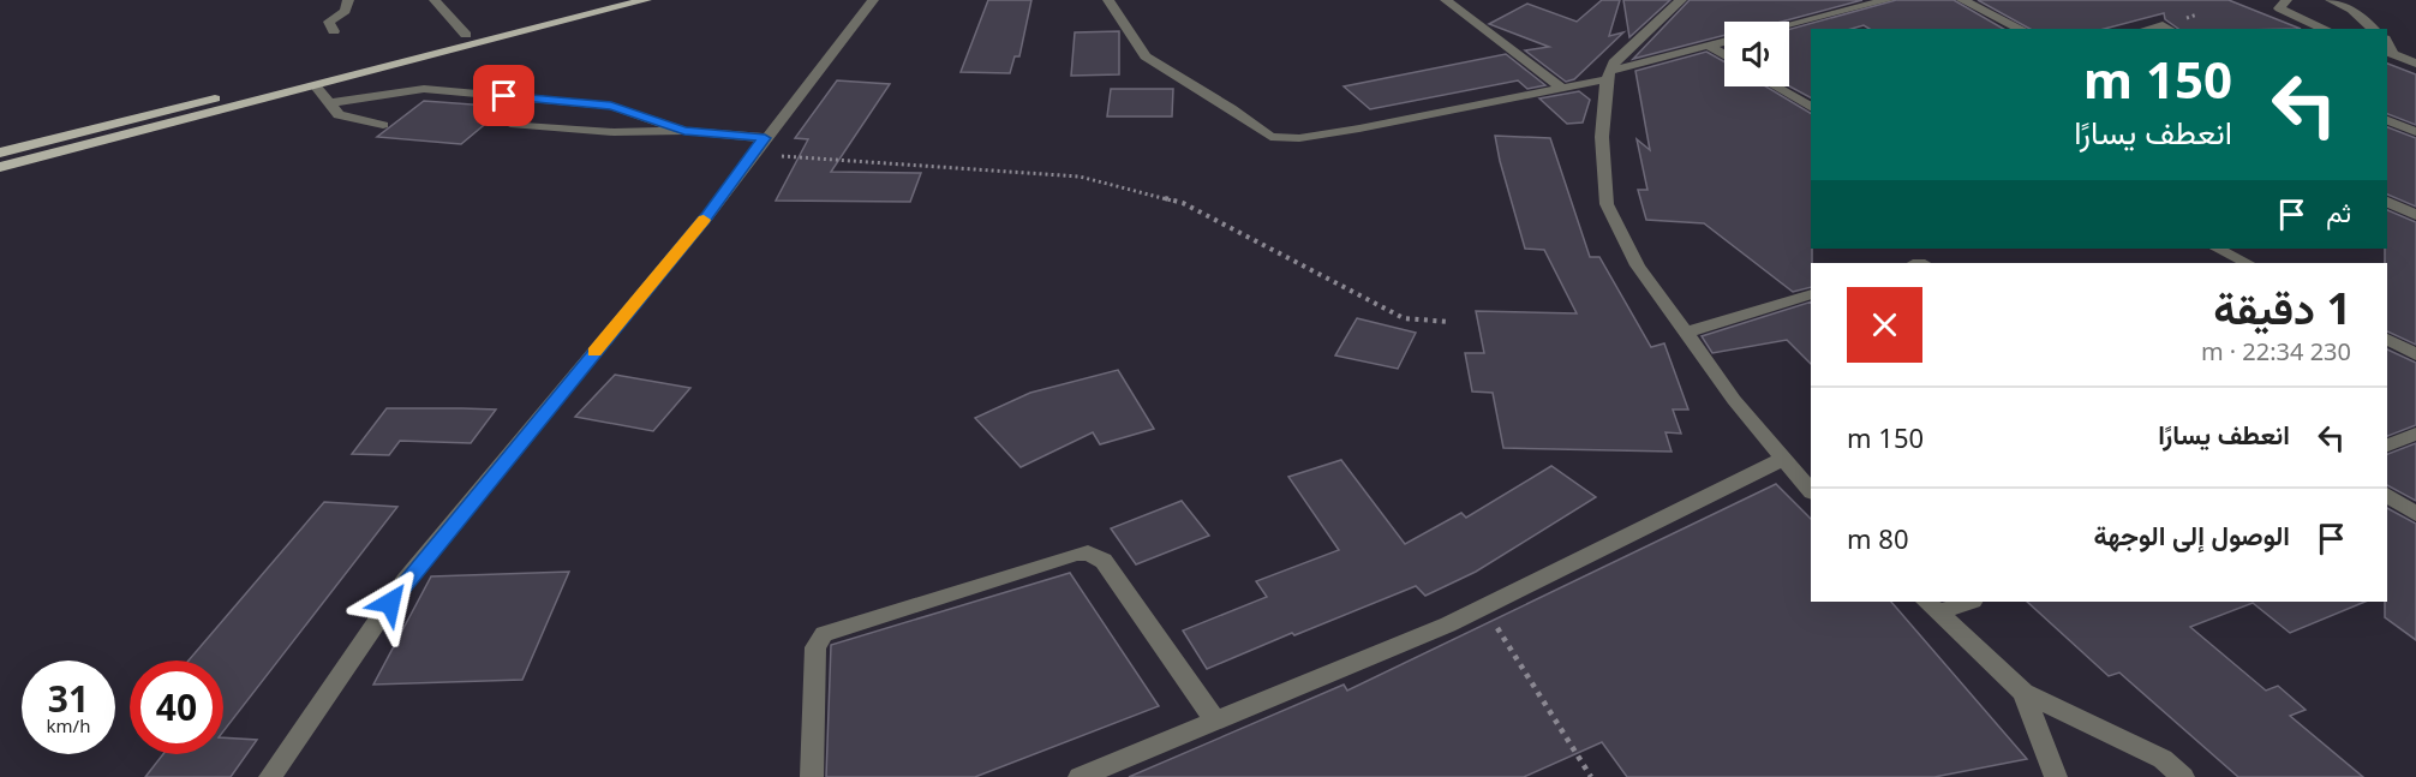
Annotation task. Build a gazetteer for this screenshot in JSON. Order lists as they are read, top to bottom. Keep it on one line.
{"page":{"turn":["150 m","انعطف يسارًا"],"then":"ثم","heading":["1 دقيقة","230 m · 22:34"],"list":[{"name":"انعطف يسارًا","value":"150 m"},{"name":"الوصول إلى الوجهة","value":"80 m"}],"speed":"31 km/h","limit":"40"}}
